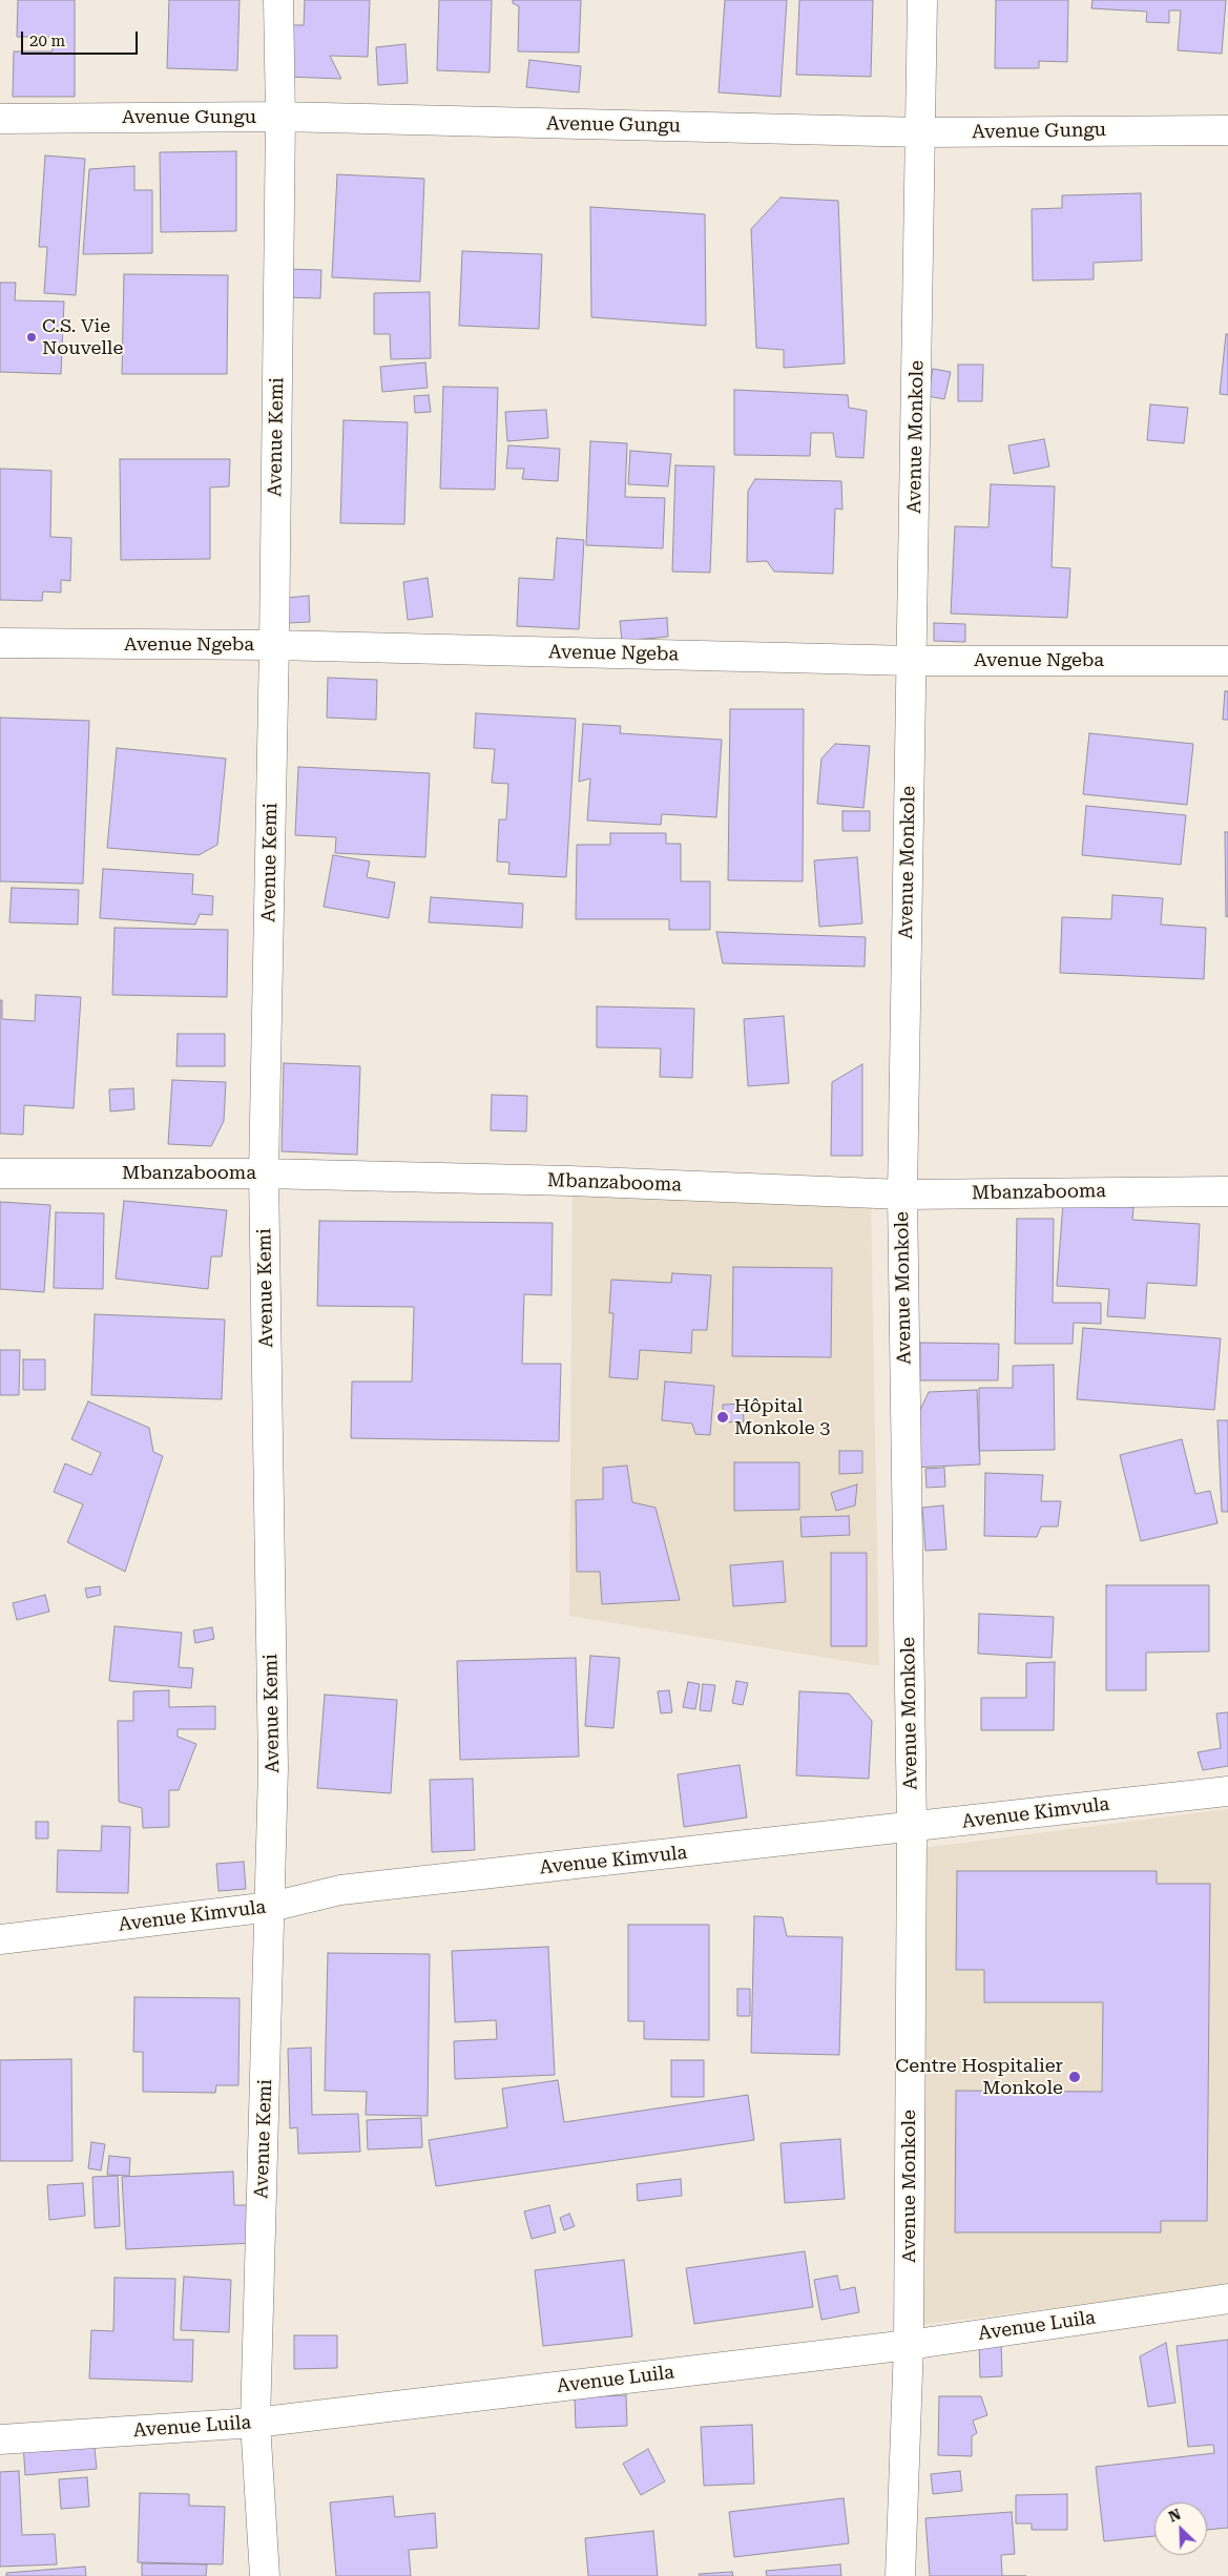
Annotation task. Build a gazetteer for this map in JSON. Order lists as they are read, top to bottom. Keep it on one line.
{"streets":{"street":["Avenue Gungu","Avenue Kemi","Avenue Monkole","Avenue Ngeba","Mbanzabooma","Avenue Kimvula","Avenue Luila"]},"crossings":[["Avenue Gungu","Avenue Kemi"],["Avenue Gungu","Avenue Monkole"],["Avenue Kemi","Avenue Ngeba"],["Avenue Kemi","Mbanzabooma"],["Avenue Kemi","Avenue Kimvula"],["Avenue Kemi","Avenue Luila"],["Avenue Monkole","Avenue Ngeba"],["Avenue Monkole","Mbanzabooma"],["Avenue Monkole","Avenue Kimvula"],["Avenue Monkole","Avenue Luila"]],"places":["C.S. Vie Nouvelle","Hôpital Monkole 3","Centre Hospitalier Monkole"],"scale_bar":"20 m","north":"top left"}
